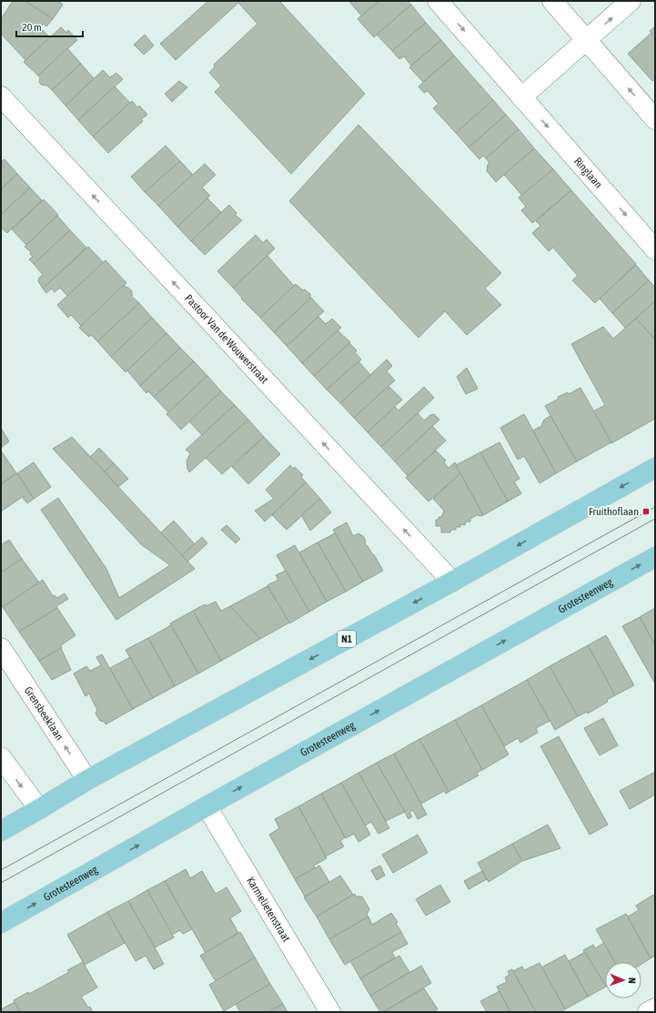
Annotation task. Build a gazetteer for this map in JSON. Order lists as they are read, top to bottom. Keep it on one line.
{"streets":{"main road":["Grotesteenweg","N1"],"street":["Ringlaan","Pastoor Van de Wouwerstraat","Grensbeeklaan","Karmelietenstraat"]},"crossings":[["Pastoor Van de Wouwerstraat","N1"],["Grotesteenweg","Karmelietenstraat"],["N1","Grensbeeklaan"]],"one_way":["Pastoor Van de Wouwerstraat"],"places":{"transit":["Fruithoflaan"]},"scale_bar":"20 m","north":"right"}
